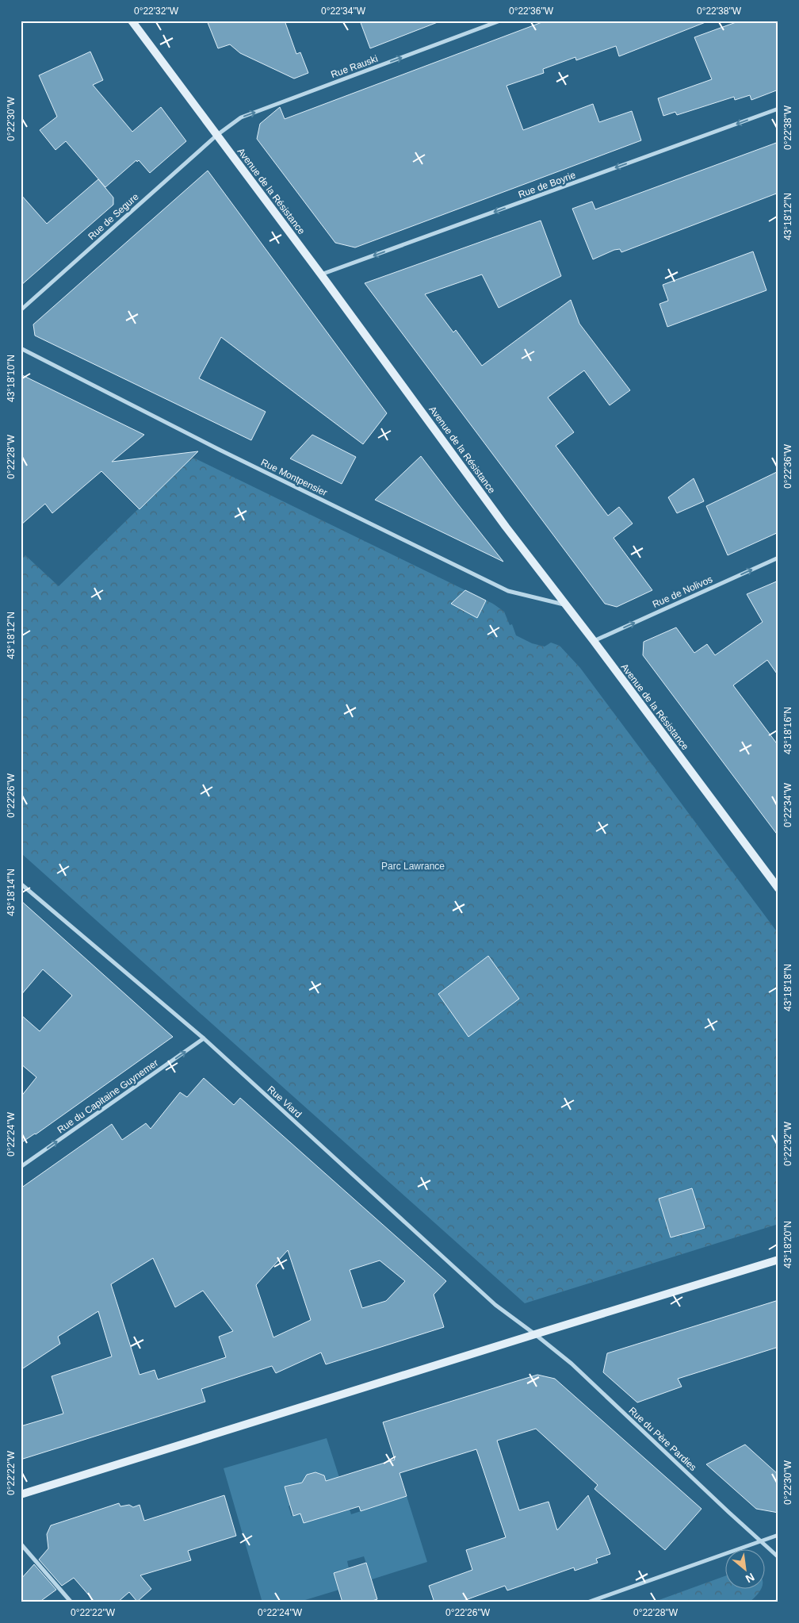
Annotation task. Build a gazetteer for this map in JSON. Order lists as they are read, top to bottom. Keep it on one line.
{"streets":{"street":["Rue Rauski","Rue de Boyrie","Avenue de la Résistance","Rue de Segure","Rue Montpensier","Rue de Nolivos","Rue du Capitaine Guynemer","Rue Viard","Rue du Père Pardies"]},"crossings":[["Rue Rauski","Avenue de la Résistance"],["Rue Rauski","Rue de Segure"],["Rue de Boyrie","Avenue de la Résistance"],["Avenue de la Résistance","Rue de Segure"],["Avenue de la Résistance","Rue Montpensier"],["Avenue de la Résistance","Rue de Nolivos"],["Rue du Capitaine Guynemer","Rue Viard"],["Rue Viard","Rue du Père Pardies"]],"one_way":["Rue Rauski","Rue de Boyrie","Rue de Nolivos","Rue du Capitaine Guynemer"],"parks":["Parc Lawrance"],"north":"bottom right","coordinates":["0°22'32\"W","0°22'34\"W","0°22'36\"W","0°22'38\"W","0°22'30\"W","43°18'12\"N","43°18'10\"N","0°22'28\"W","43°18'16\"N","0°22'26\"W","43°18'14\"N","43°18'18\"N","0°22'24\"W","43°18'20\"N","0°22'22\"W"]}
